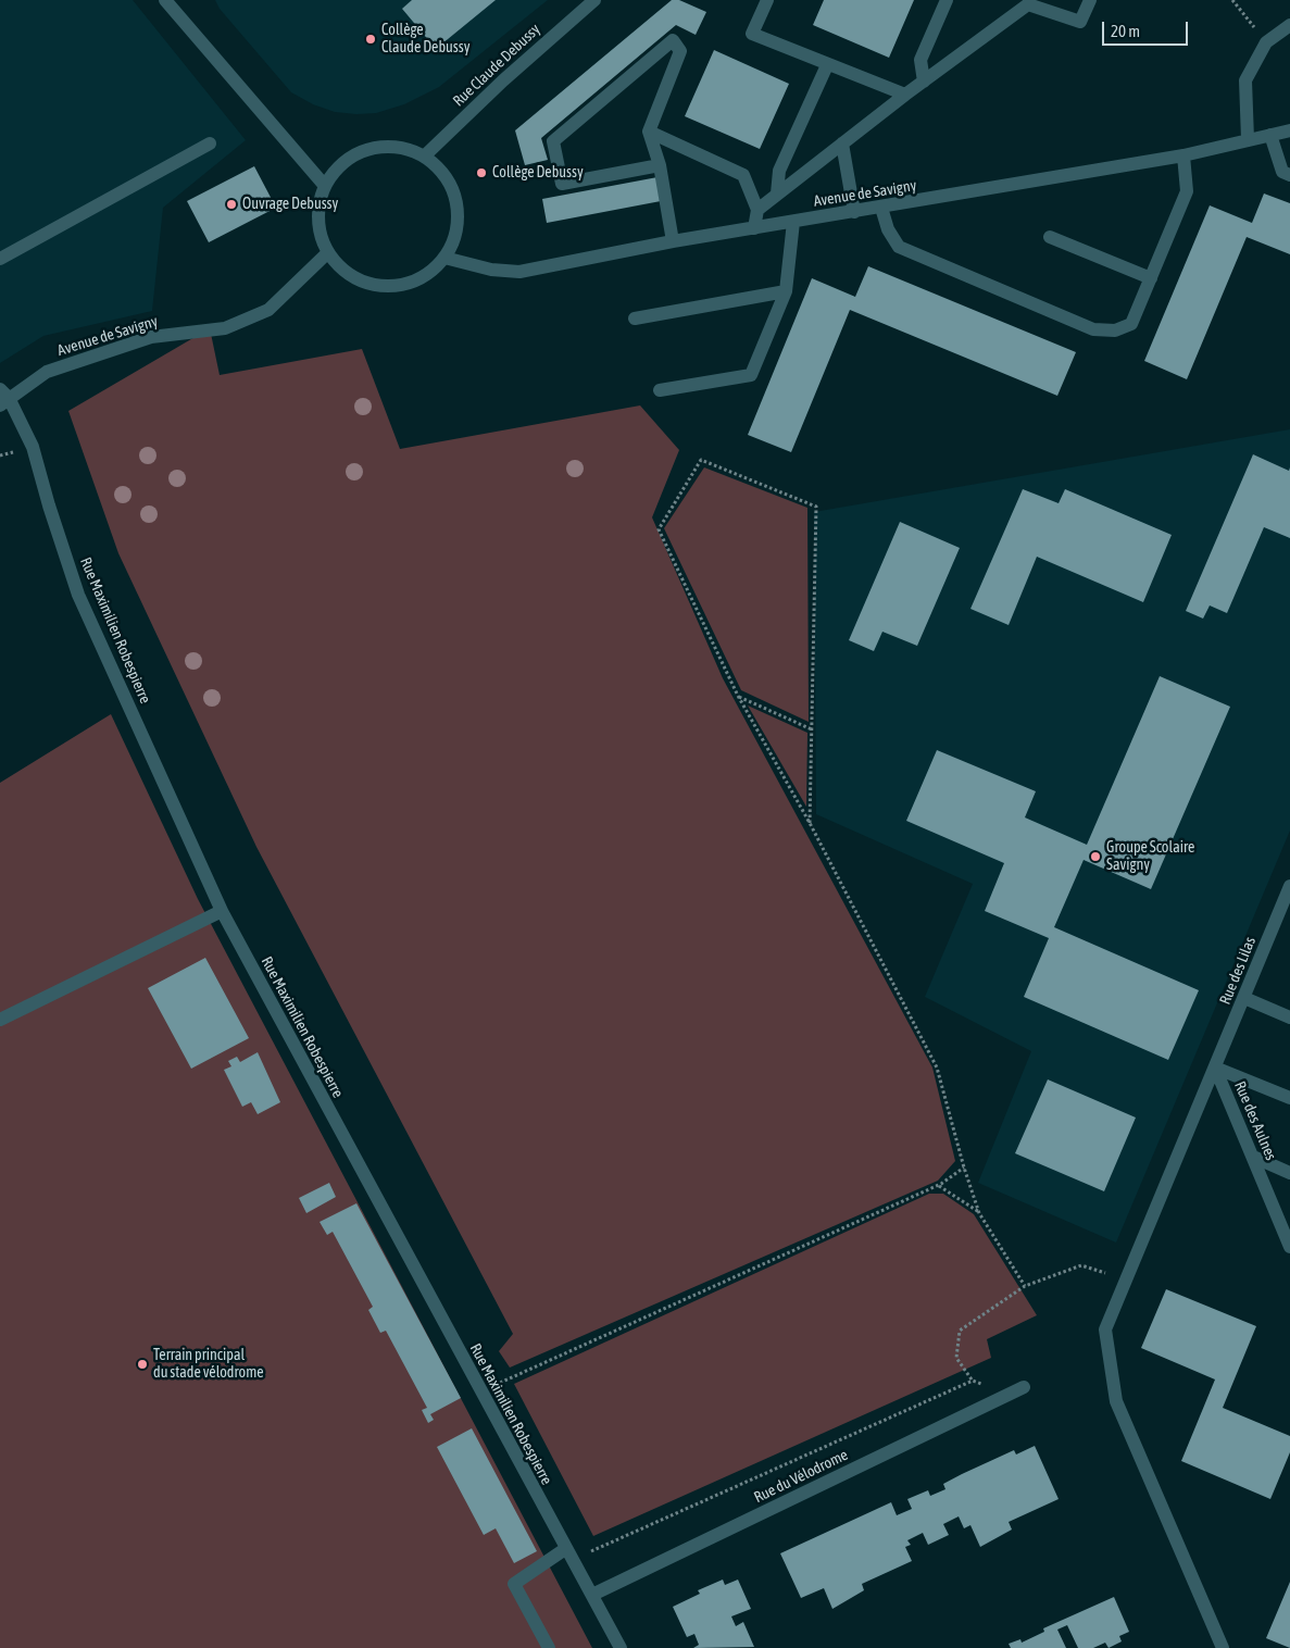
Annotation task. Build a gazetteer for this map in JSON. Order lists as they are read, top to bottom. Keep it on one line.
{"streets":{"street":["Rue Claude Debussy","Avenue de Savigny","Rue Maximilien Robespierre","Rue des Lilas","Rue des Aulnes","Rue du Vélodrome"]},"crossings":[["Rue Claude Debussy","Avenue de Savigny"],["Avenue de Savigny","Rue Maximilien Robespierre"],["Rue Maximilien Robespierre","Rue du Vélodrome"],["Rue des Lilas","Rue des Aulnes"]],"places":["Collège Claude Debussy","Collège Debussy","Ouvrage Debussy","Groupe Scolaire Savigny","Terrain principal du stade vélodrome"],"scale_bar":"20 m"}
